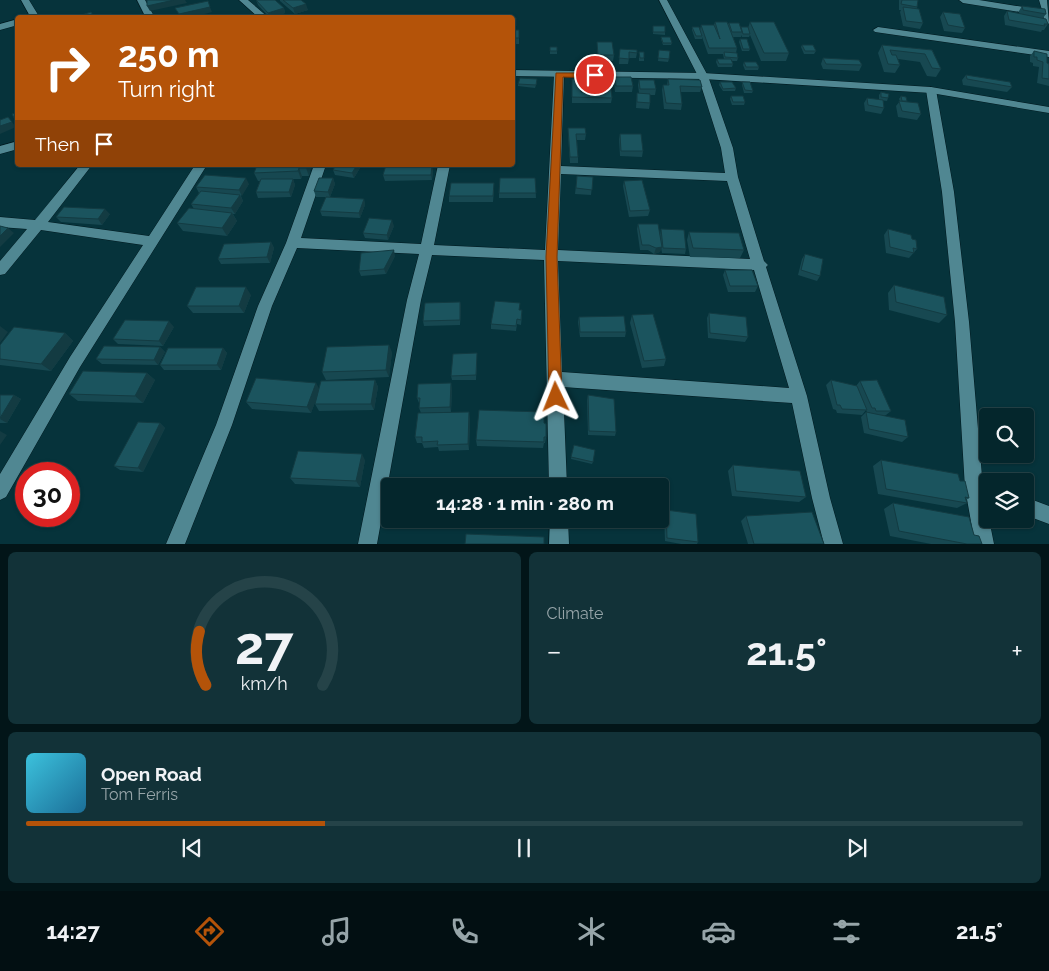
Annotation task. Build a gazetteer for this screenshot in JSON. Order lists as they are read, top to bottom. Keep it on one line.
{"page":{"turn":["250 m","Turn right"],"then":"Then","limit":"30","trip":"14:28 · 1 min · 280 m","tile":"Climate","heat":["−","21.5°","+"],"song":["Open Road","Tom Ferris"],"tabs":["14:27","21.5°"],"gauge":["27","km/h"]}}
